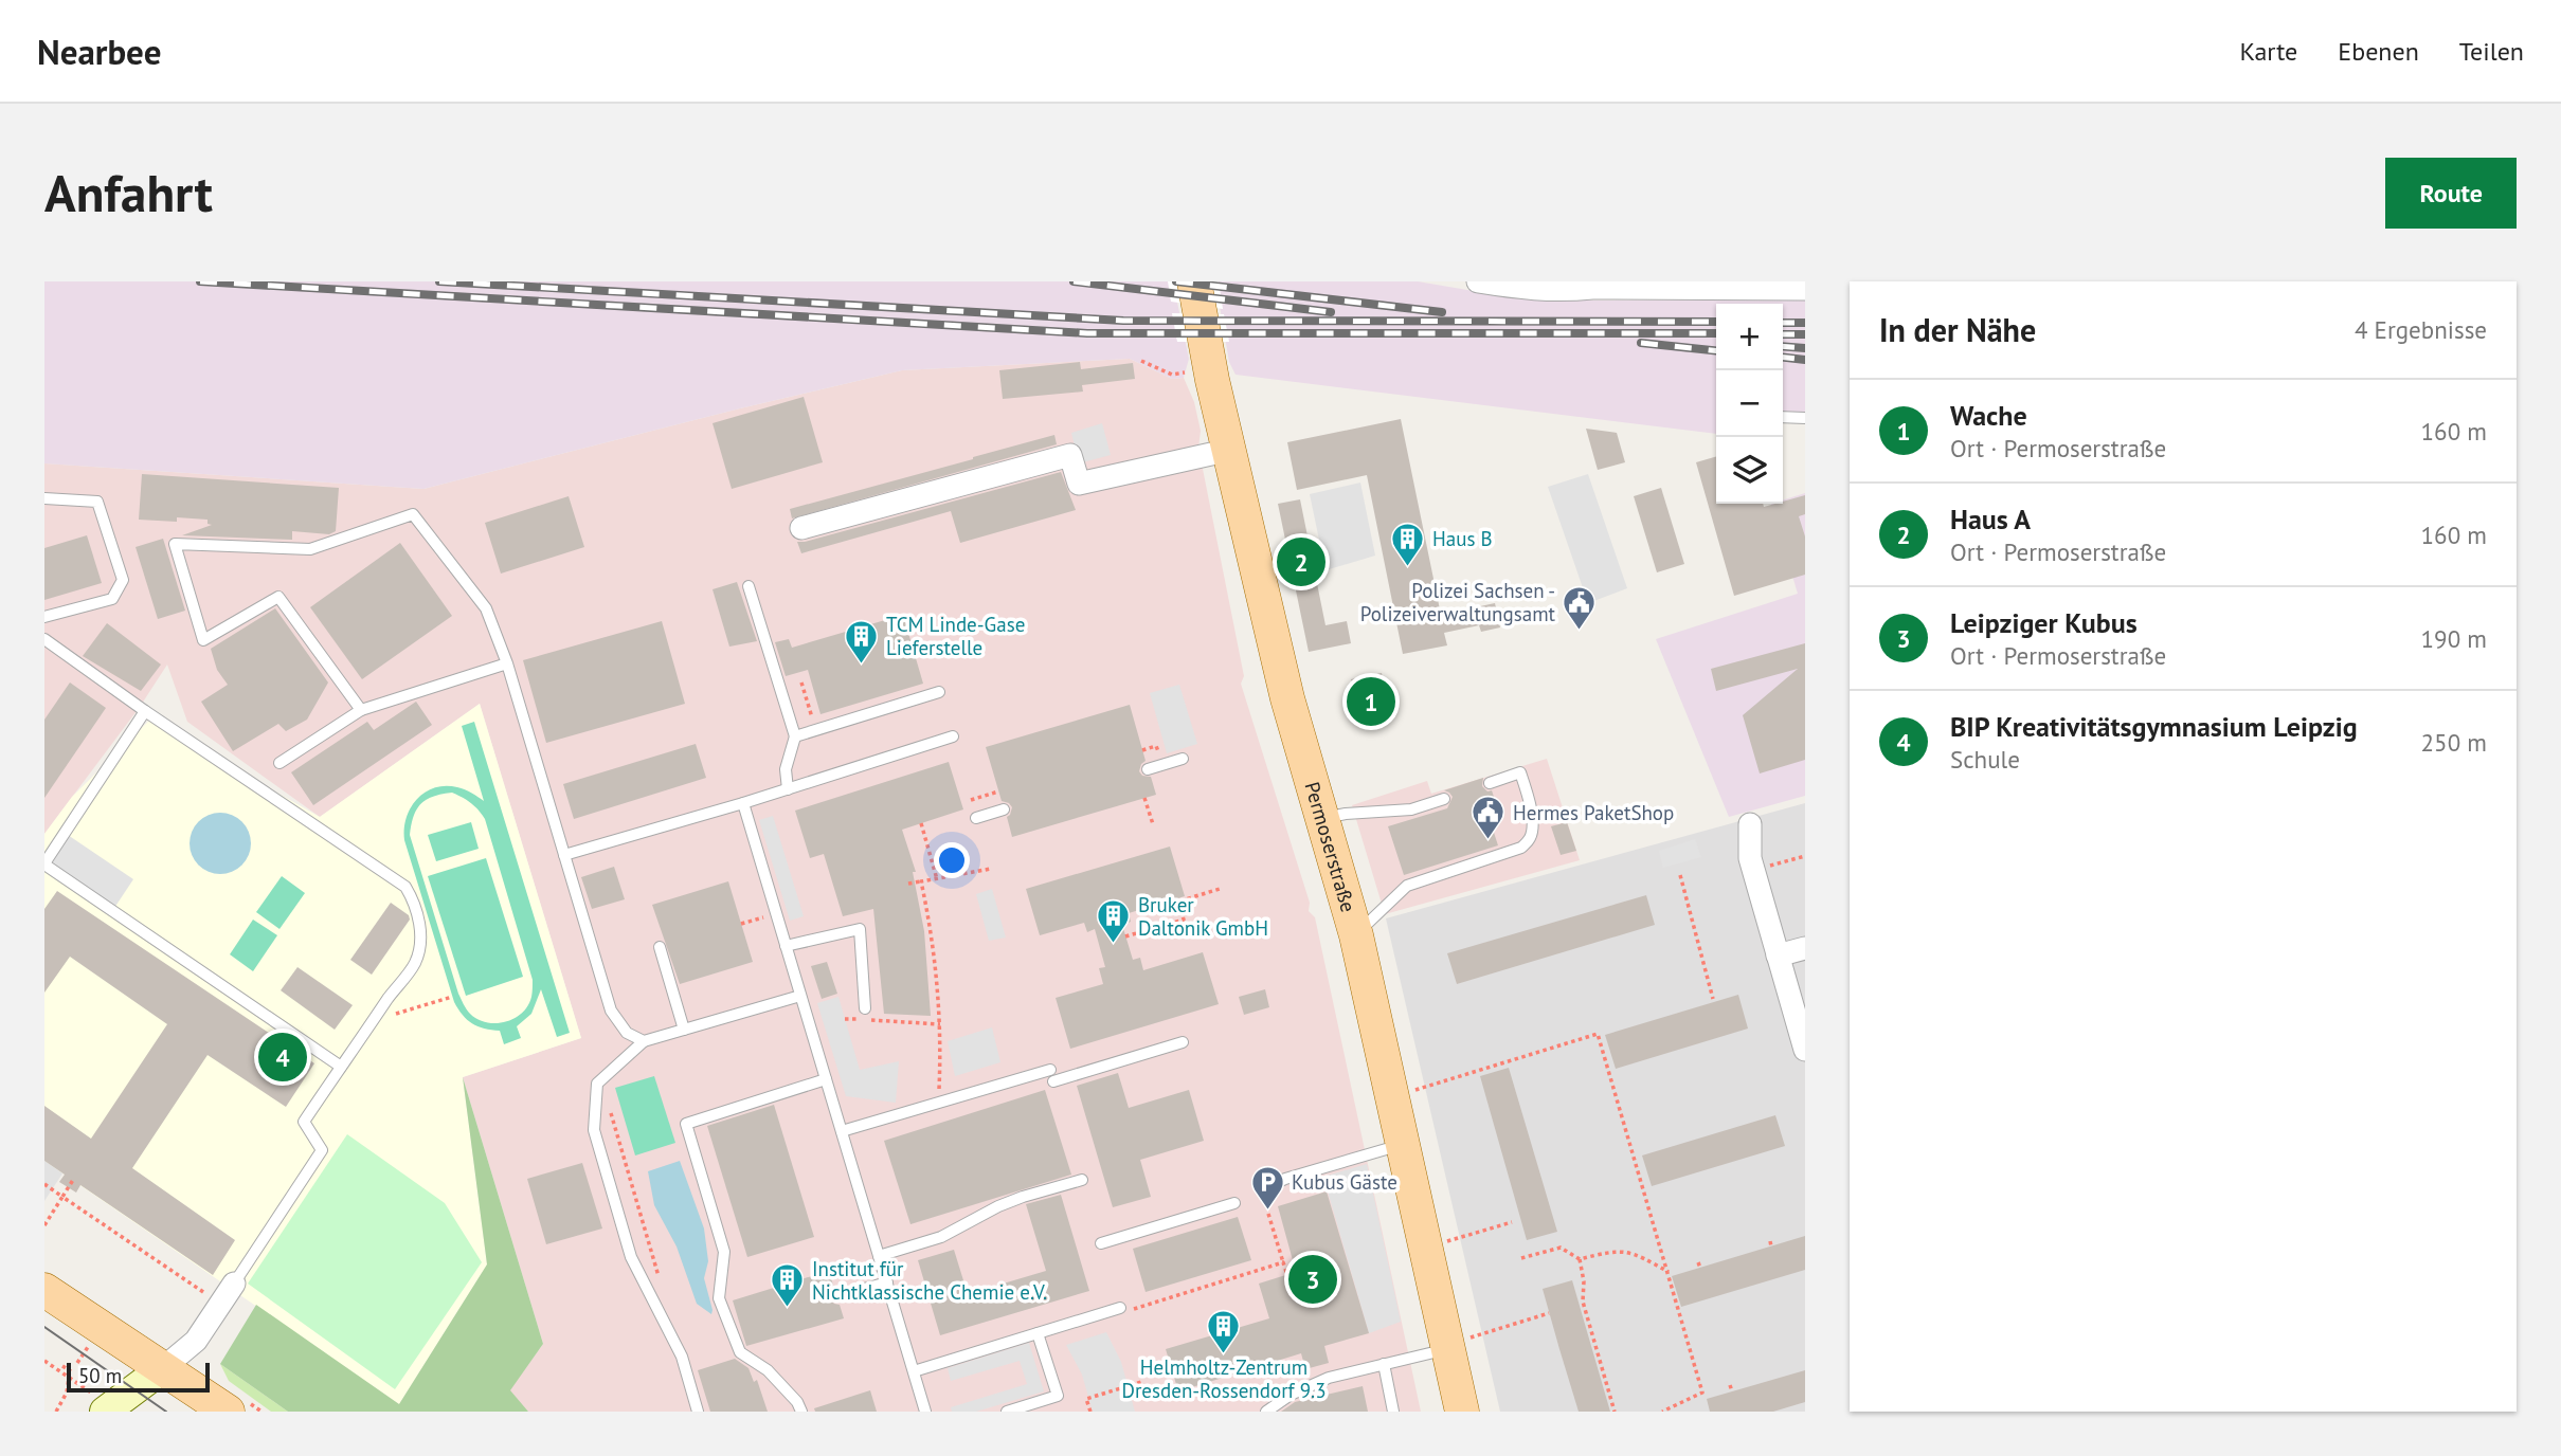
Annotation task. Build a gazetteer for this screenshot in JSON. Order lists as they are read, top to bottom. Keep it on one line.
{"streets":{"main road":["Permoserstraße"]},"places":{"building":["Haus B","TCM Linde-Gase Lieferstelle","Bruker Daltonik GmbH","Institut für Nichtklassische Chemie e.V.","Helmholtz-Zentrum Dresden-Rossendorf 9.3"],"public building":["Polizei Sachsen - Polizeiverwaltungsamt","Hermes PaketShop"],"parking":["Kubus Gäste"]},"scale_bar":"50 m","page":{"header":"Nearbee","nav":["Karte","Ebenen","Teilen"],"buttons":"Route","title":"Anfahrt","heading":["In der Nähe","4 Ergebnisse"],"map_buttons":["+","−"],"list":[{"mark":"1","name":"Wache","note":"Ort · Permoserstraße","value":"160 m"},{"mark":"2","name":"Haus A","note":"Ort · Permoserstraße","value":"160 m"},{"mark":"3","name":"Leipziger Kubus","note":"Ort · Permoserstraße","value":"190 m"},{"mark":"4","name":"BIP Kreativitätsgymnasium Leipzig","note":"Schule","value":"250 m"}],"pins":["2","1","4","3"],"scale":"50 m"}}
